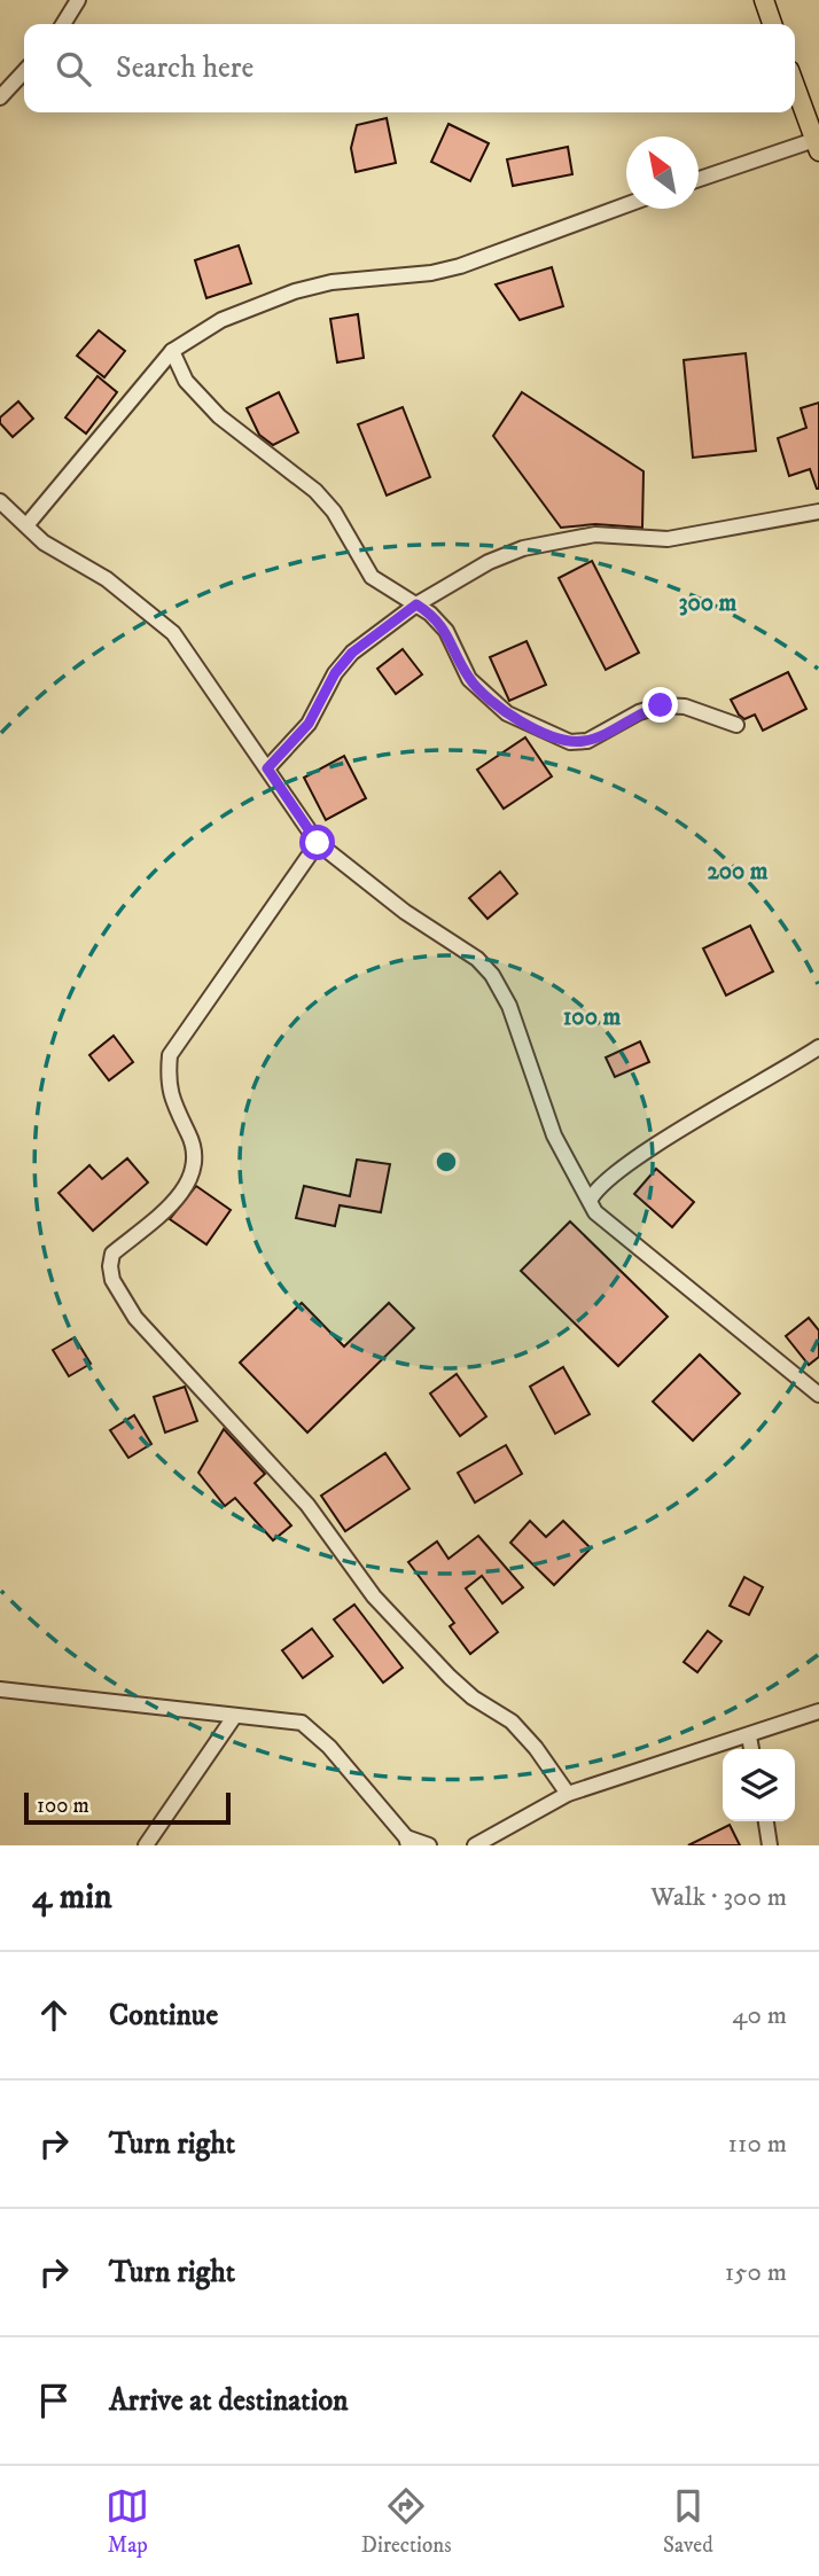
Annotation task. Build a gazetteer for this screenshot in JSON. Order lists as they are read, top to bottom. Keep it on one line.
{"scale_bar":"100 m","north":"top left","page":{"search":"Search here","scale":"100 m","heading":["4 min","Walk · 300 m"],"list":[["Continue","40 m"],["Turn right","110 m"],["Turn right","150 m"],"Arrive at destination"],"nav":["Map","Directions","Saved"]},"rings":["300 m","200 m","100 m"]}
